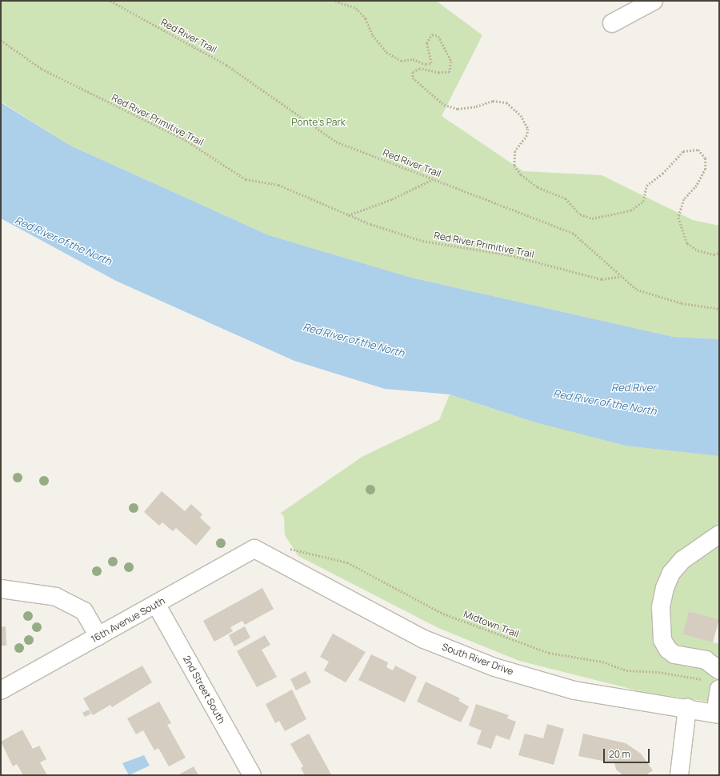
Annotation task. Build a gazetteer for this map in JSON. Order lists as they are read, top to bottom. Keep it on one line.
{"streets":{"street":["16th Avenue South","South River Drive","2nd Street South"],"path":["Red River Trail","Red River Primitive Trail","Midtown Trail"]},"crossings":[["Red River Trail","Red River Primitive Trail"],["16th Avenue South","South River Drive"],["16th Avenue South","2nd Street South"],["Midtown Trail","South River Drive"]],"water":["Red River of the North","Red River"],"parks":["Ponte's Park"],"scale_bar":"20 m"}
